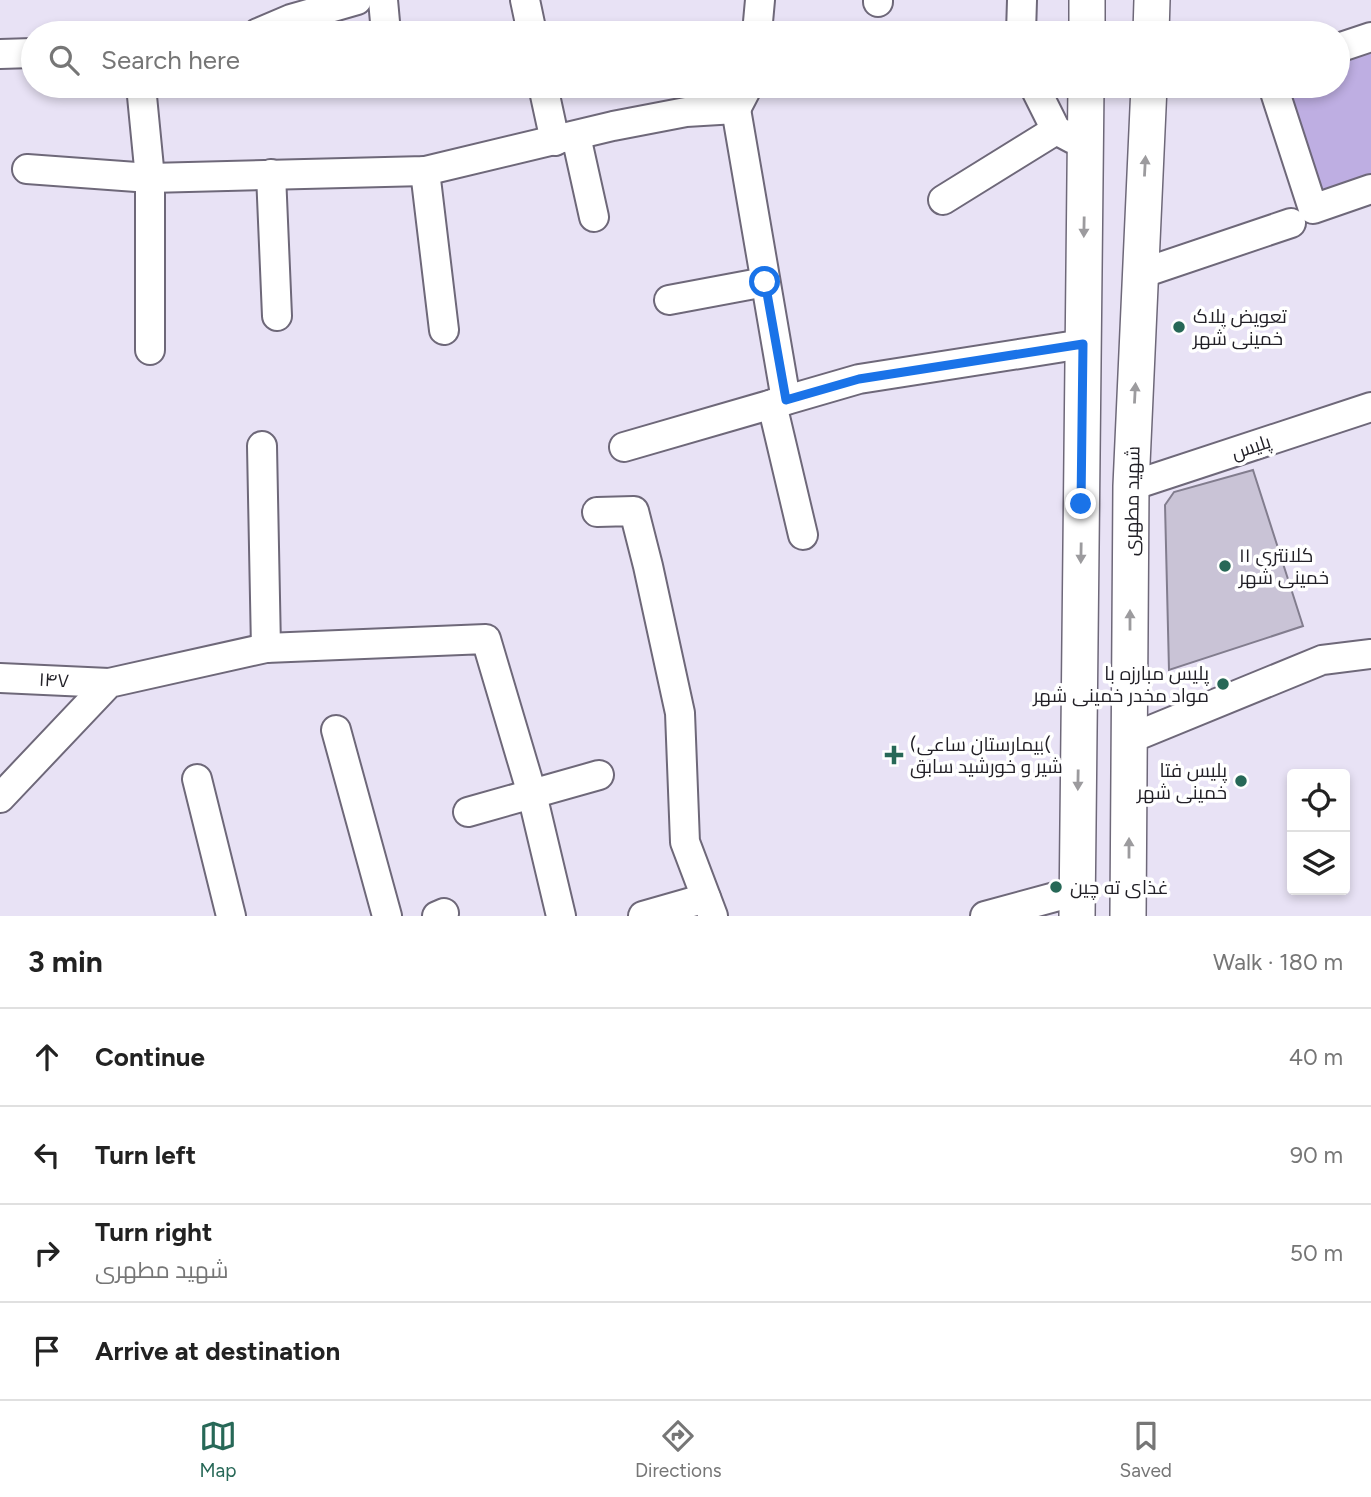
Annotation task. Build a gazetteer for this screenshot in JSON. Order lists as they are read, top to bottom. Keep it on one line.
{"streets":{"main road":["شهید مطهری"],"street":["پلیس","۱۴۷"]},"crossings":[["پلیس","شهید مطهری"]],"places":{"other":["تعویض پلاک خمینی شهر","کلانتری ۱۱ خمینی شهر","پلیس مبارزه با مواد مخدر خمینی شهر","پلیس فتا خمینی شهر","غذای ته چین"],"health":["(بیمارستان ساعی( شیر و خورشید سابق"]},"page":{"search":"Search here","heading":["3 min","Walk · 180 m"],"list":[["Continue","40 m"],["Turn left","90 m"],["Turn right","شهید مطهری","50 m"],"Arrive at destination"],"nav":["Map","Directions","Saved"]}}
